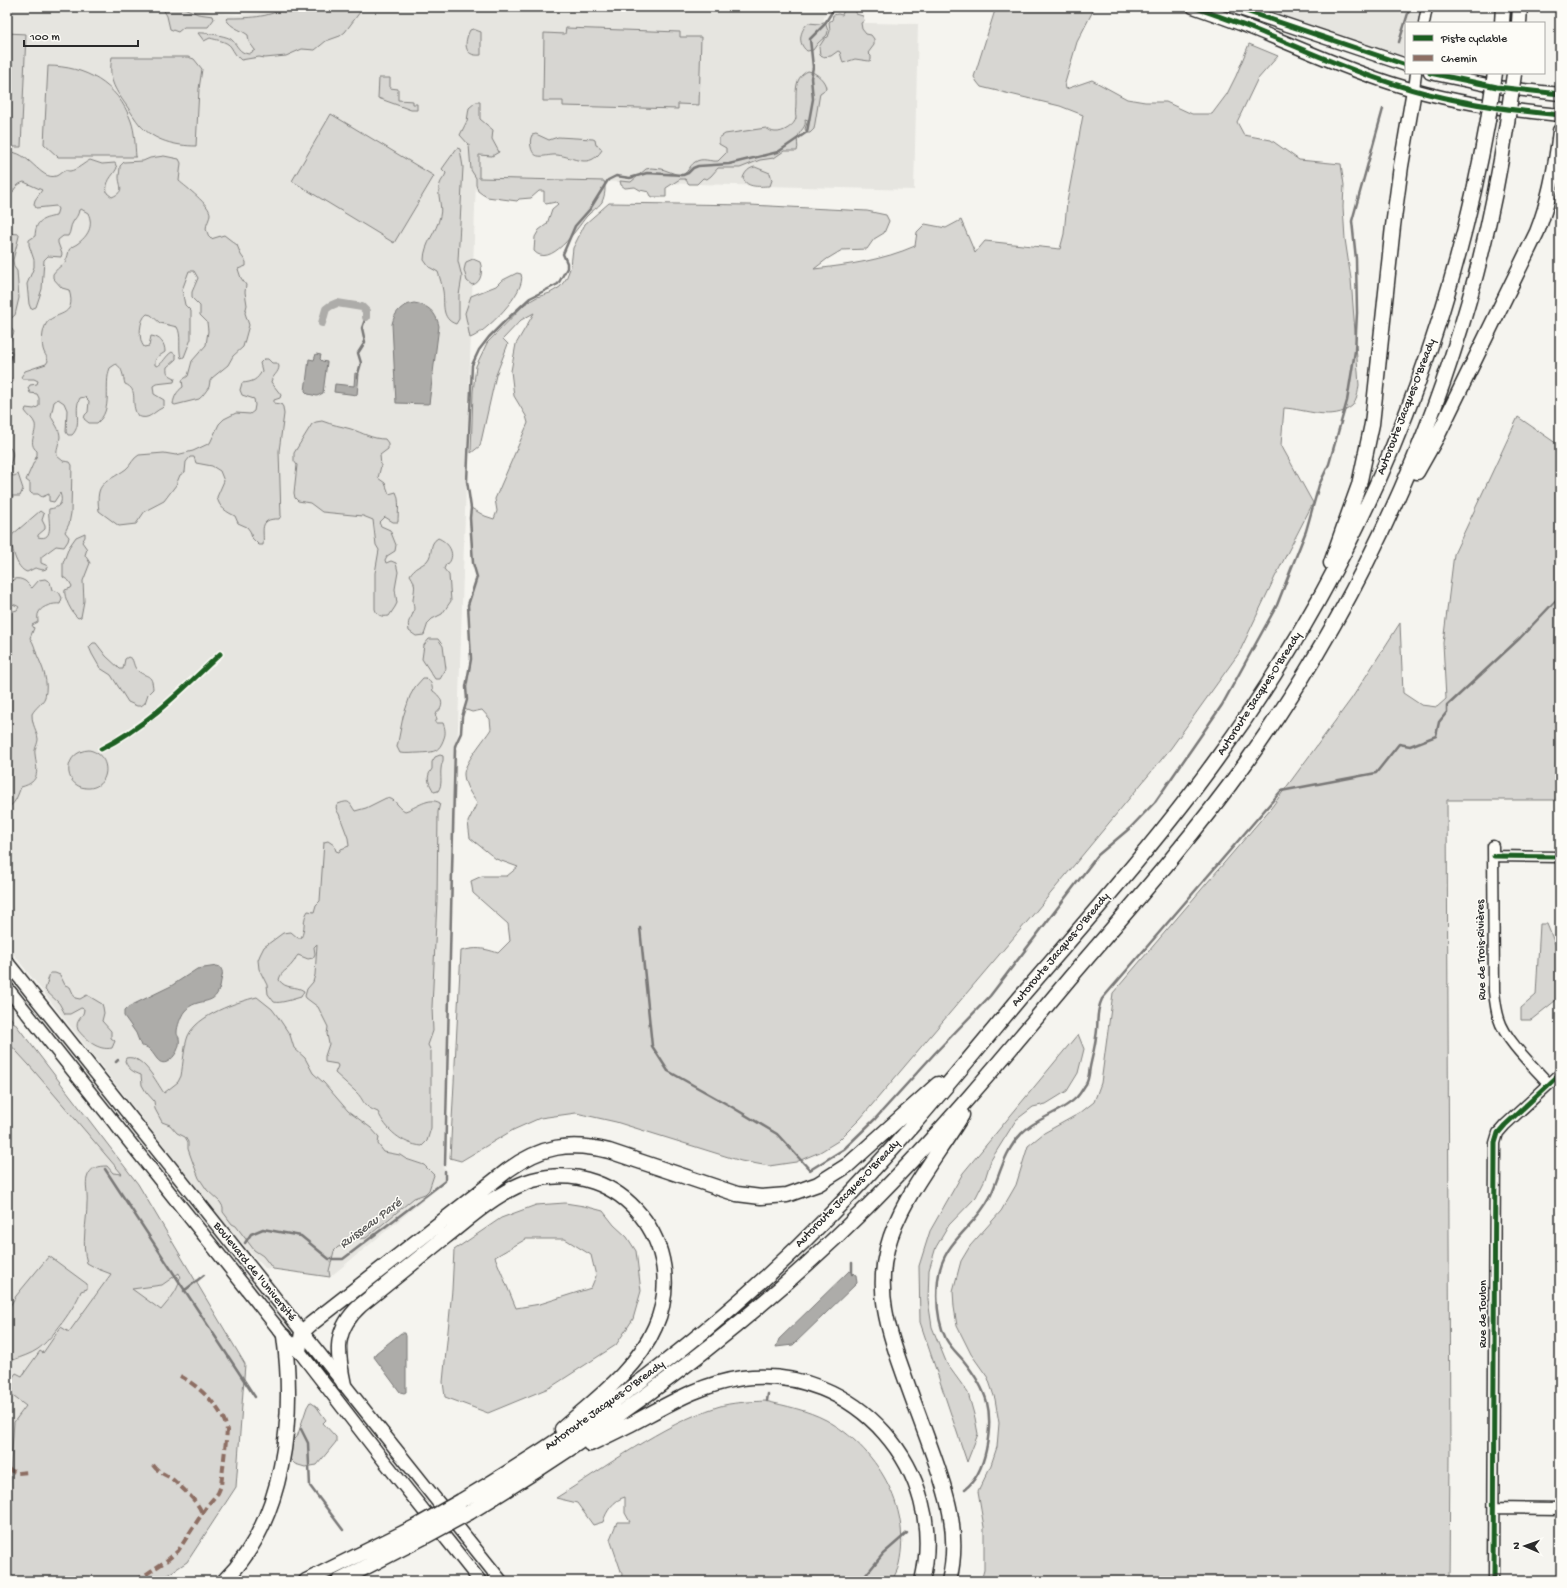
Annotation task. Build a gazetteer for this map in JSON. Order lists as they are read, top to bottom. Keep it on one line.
{"streets":{"highway":["Autoroute Jacques-O'Bready"],"main road":["Boulevard de l'Université"],"street":["Rue de Trois-Rivières","Rue de Toulon"]},"crossings":[["Rue de Trois-Rivières","Rue de Toulon"]],"water":["Ruisseau Paré"],"legend":["Piste cyclable","Chemin"],"scale_bar":"100 m","north":"left"}
